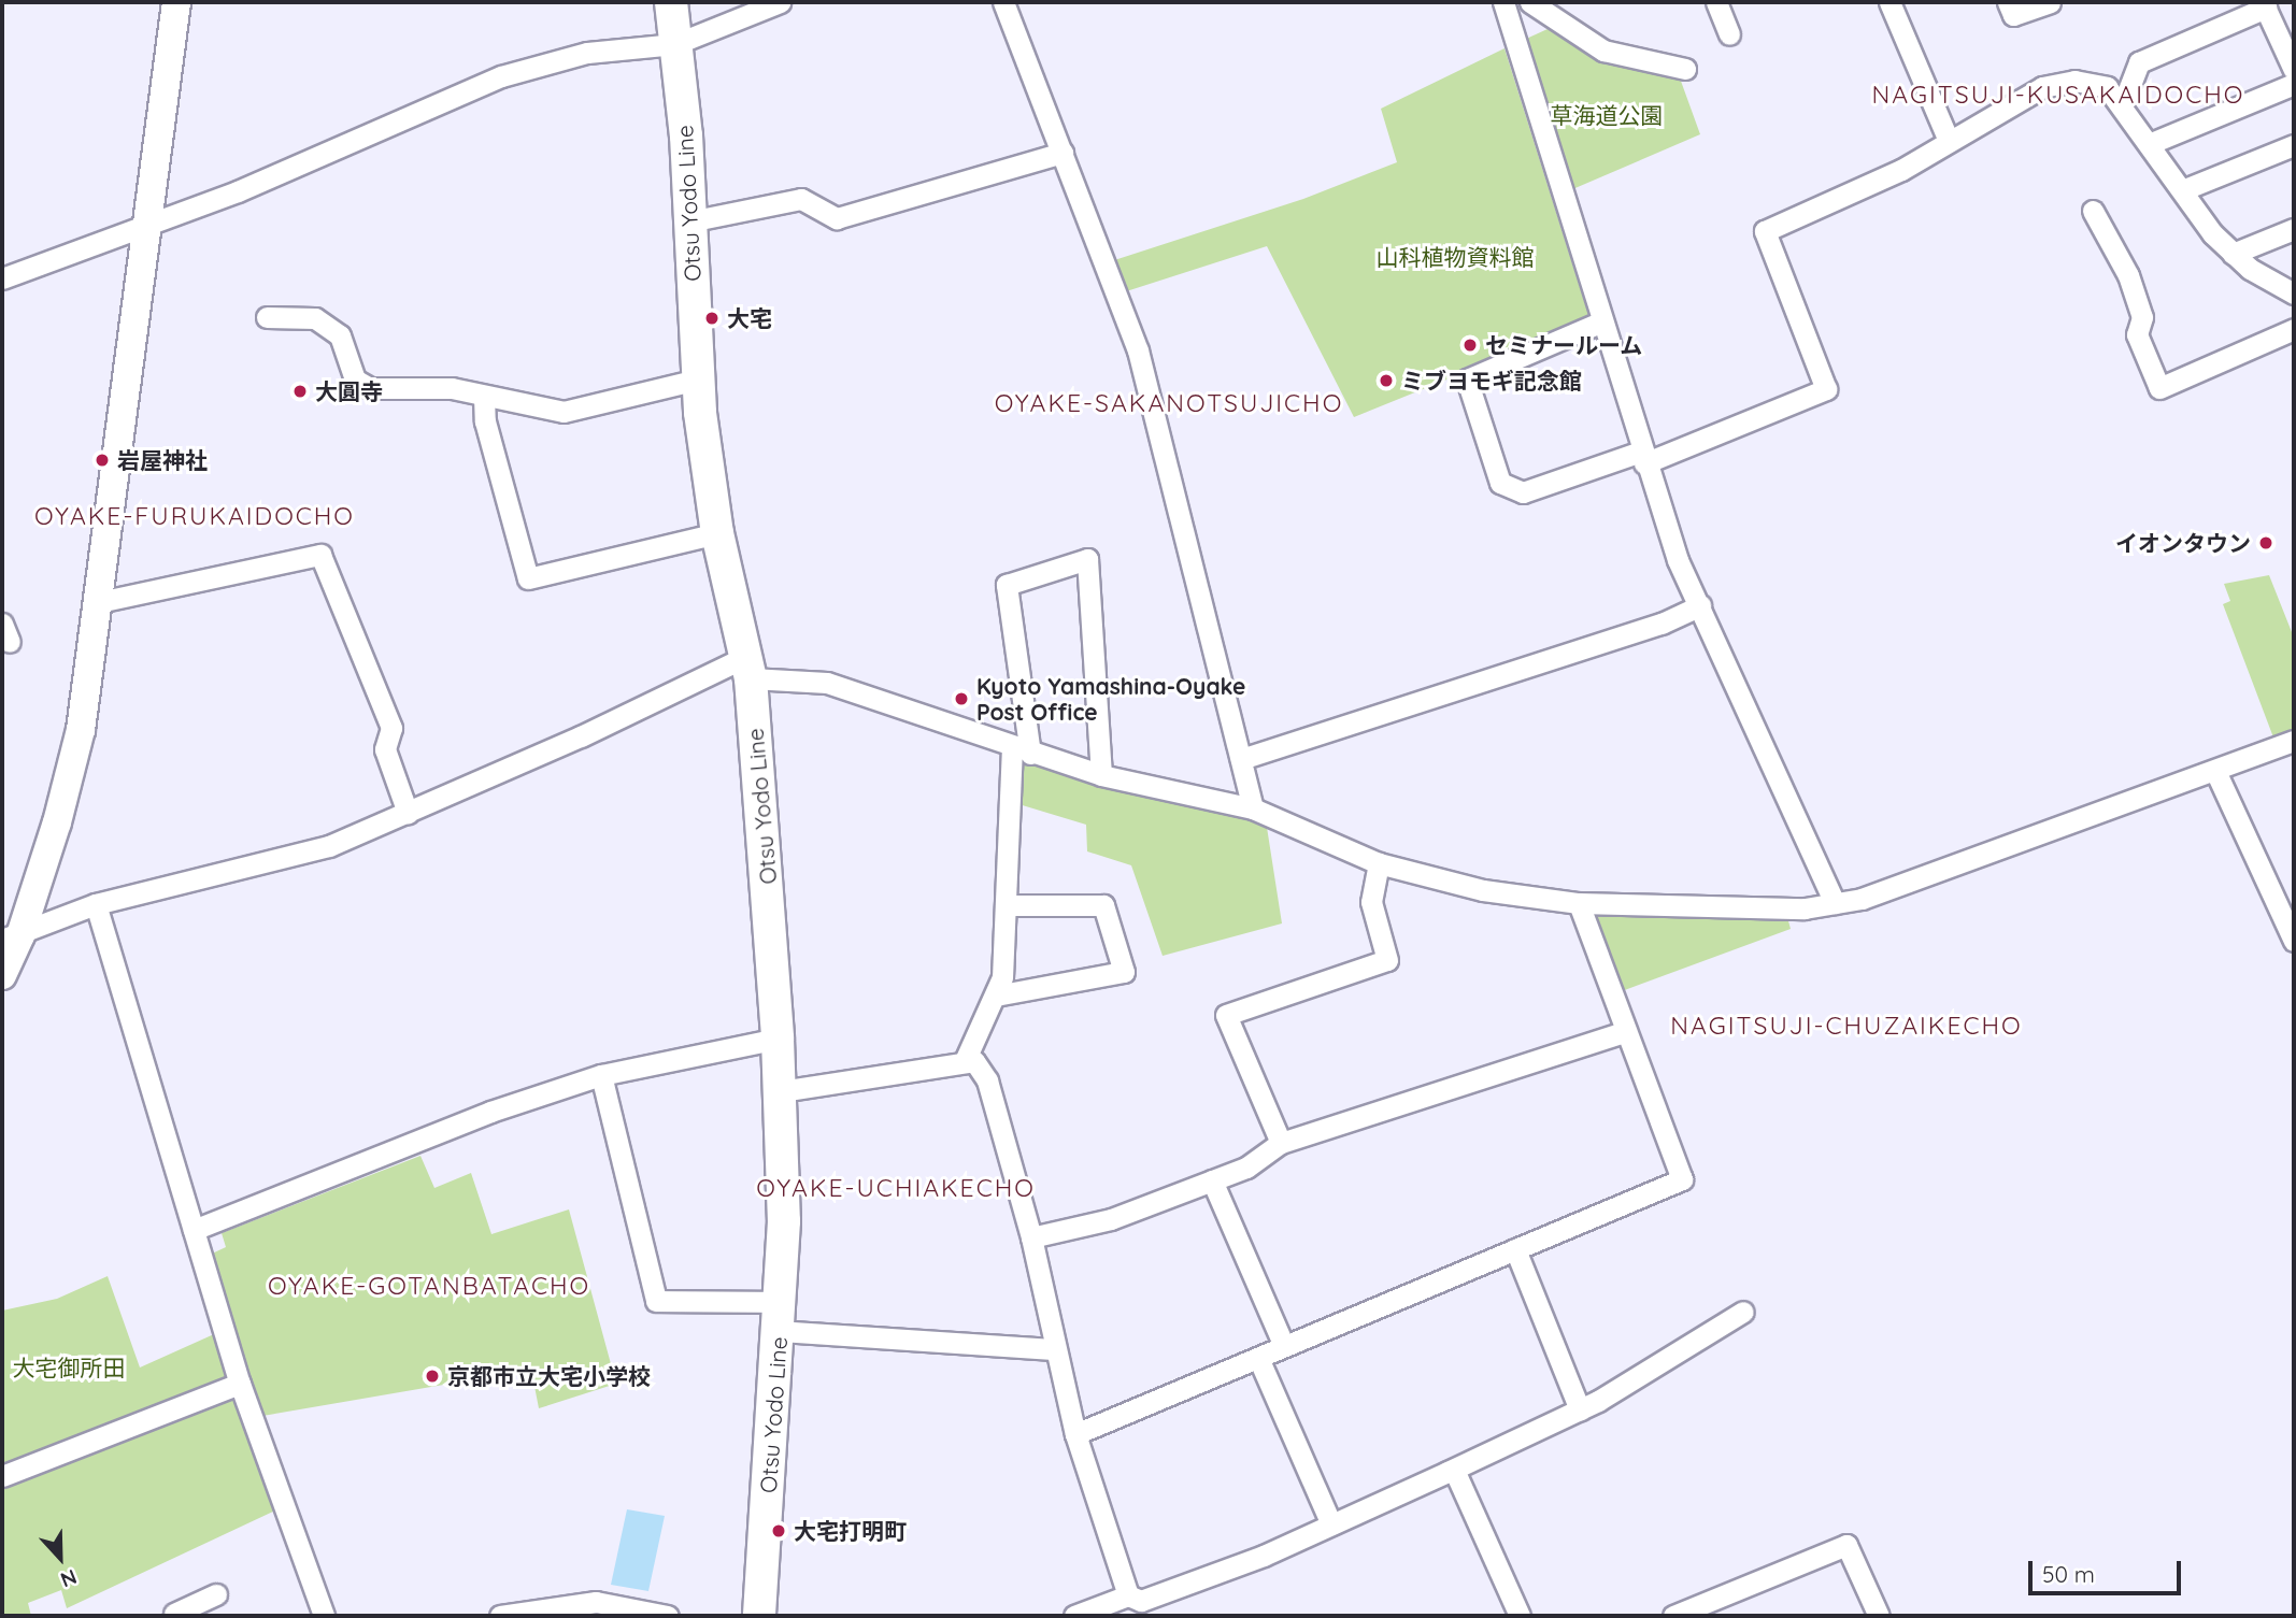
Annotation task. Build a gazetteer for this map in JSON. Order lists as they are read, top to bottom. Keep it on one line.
{"streets":{"main road":["Otsu Yodo Line"]},"districts":["NAGITSUJI-KUSAKAIDOCHO","OYAKE-SAKANOTSUJICHO","OYAKE-FURUKAIDOCHO","NAGITSUJI-CHUZAIKECHO","OYAKE-UCHIAKECHO","OYAKE-GOTANBATACHO"],"parks":["草海道公園","山科植物資料館","大宅御所田"],"places":["大宅","セミナールーム","ミブヨモギ記念館","大圓寺","岩屋神社","イオンタウン","Kyoto Yamashina-Oyake Post Office","京都市立大宅小学校","大宅打明町"],"scale_bar":"50 m","north":"bottom"}
